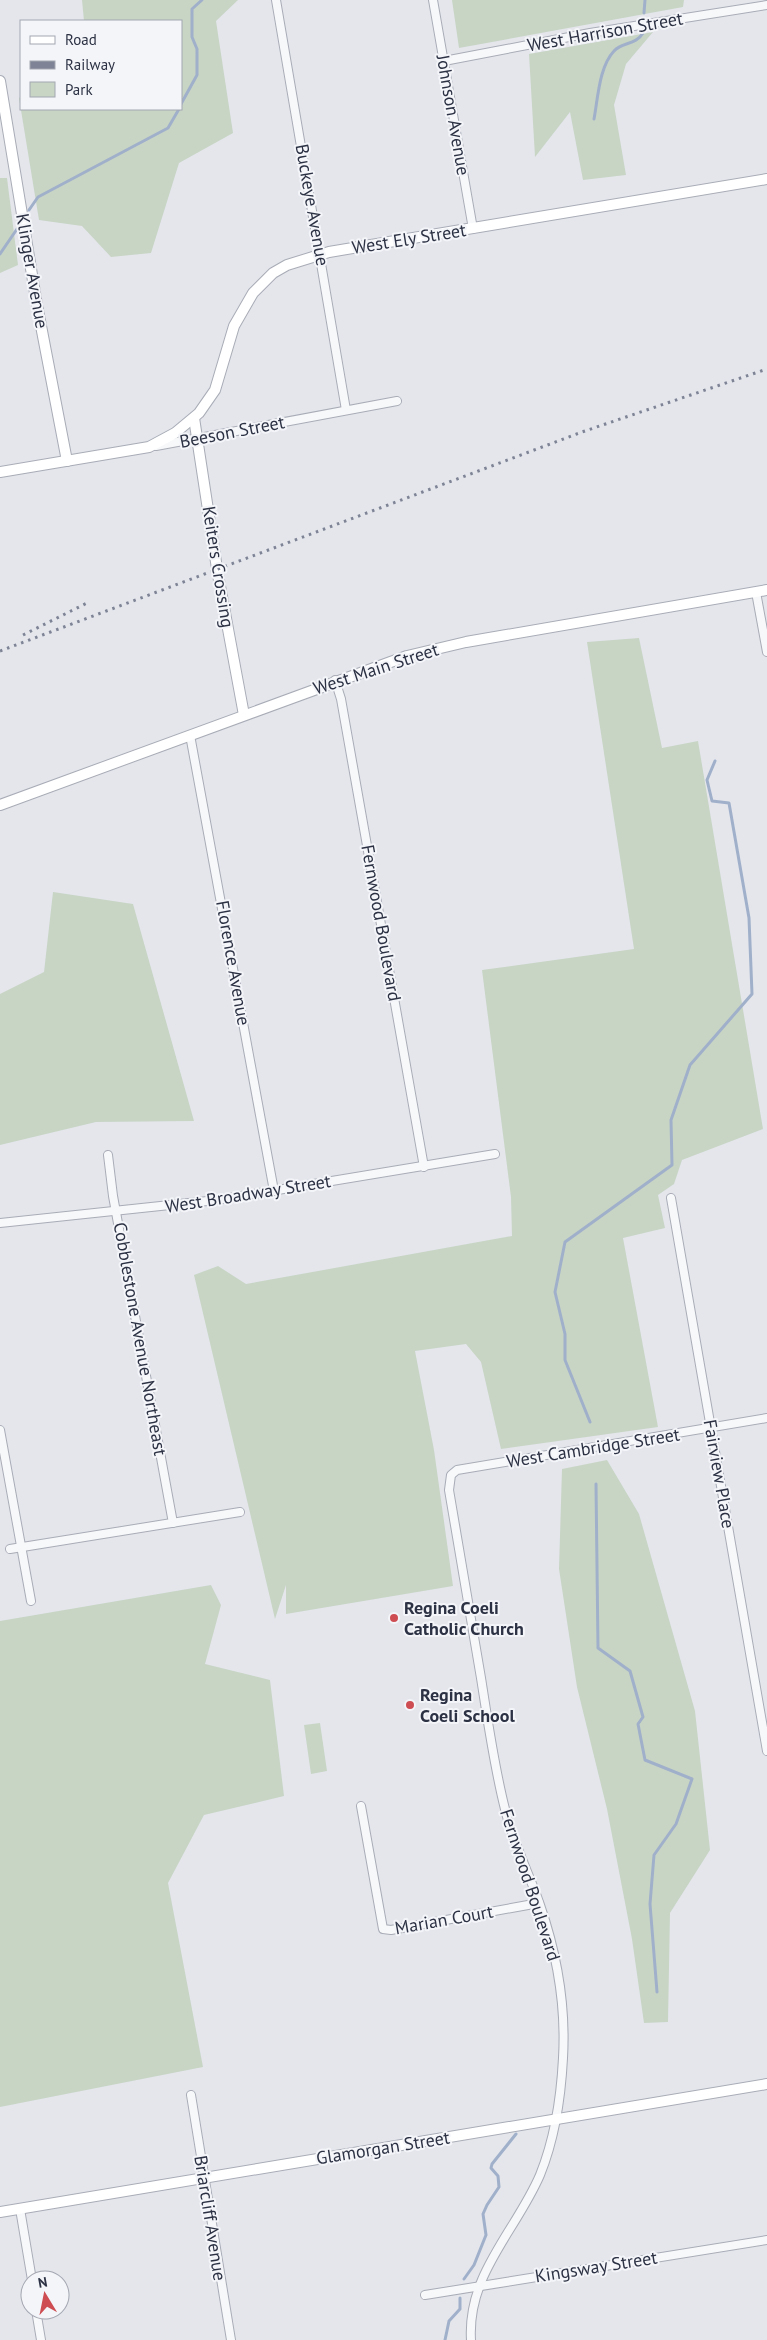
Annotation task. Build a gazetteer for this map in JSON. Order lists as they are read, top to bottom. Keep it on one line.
{"streets":{"street":["West Harrison Street","Johnson Avenue","Buckeye Avenue","West Ely Street","Klinger Avenue","Beeson Street","Keiters Crossing","West Main Street","Fernwood Boulevard","Florence Avenue","West Broadway Street","Cobblestone Avenue Northeast","West Cambridge Street","Fairview Place","Marian Court","Glamorgan Street","Briarcliff Avenue","Kingsway Street"]},"crossings":[["West Harrison Street","Johnson Avenue"],["Johnson Avenue","West Ely Street"],["Buckeye Avenue","West Ely Street"],["Buckeye Avenue","Beeson Street"],["West Ely Street","Beeson Street"],["West Ely Street","Keiters Crossing"],["Klinger Avenue","Beeson Street"],["Beeson Street","Keiters Crossing"],["Keiters Crossing","West Main Street"],["West Main Street","Fernwood Boulevard"],["West Main Street","Florence Avenue"],["Fernwood Boulevard","West Broadway Street"],["Fernwood Boulevard","West Cambridge Street"],["Fernwood Boulevard","Marian Court"],["Fernwood Boulevard","Glamorgan Street"],["Fernwood Boulevard","Kingsway Street"],["Florence Avenue","West Broadway Street"],["West Broadway Street","Cobblestone Avenue Northeast"],["West Cambridge Street","Fairview Place"],["Glamorgan Street","Briarcliff Avenue"]],"places":["Regina Coeli Catholic Church","Regina Coeli School"],"legend":["Road","Railway","Park"],"north":"top"}
